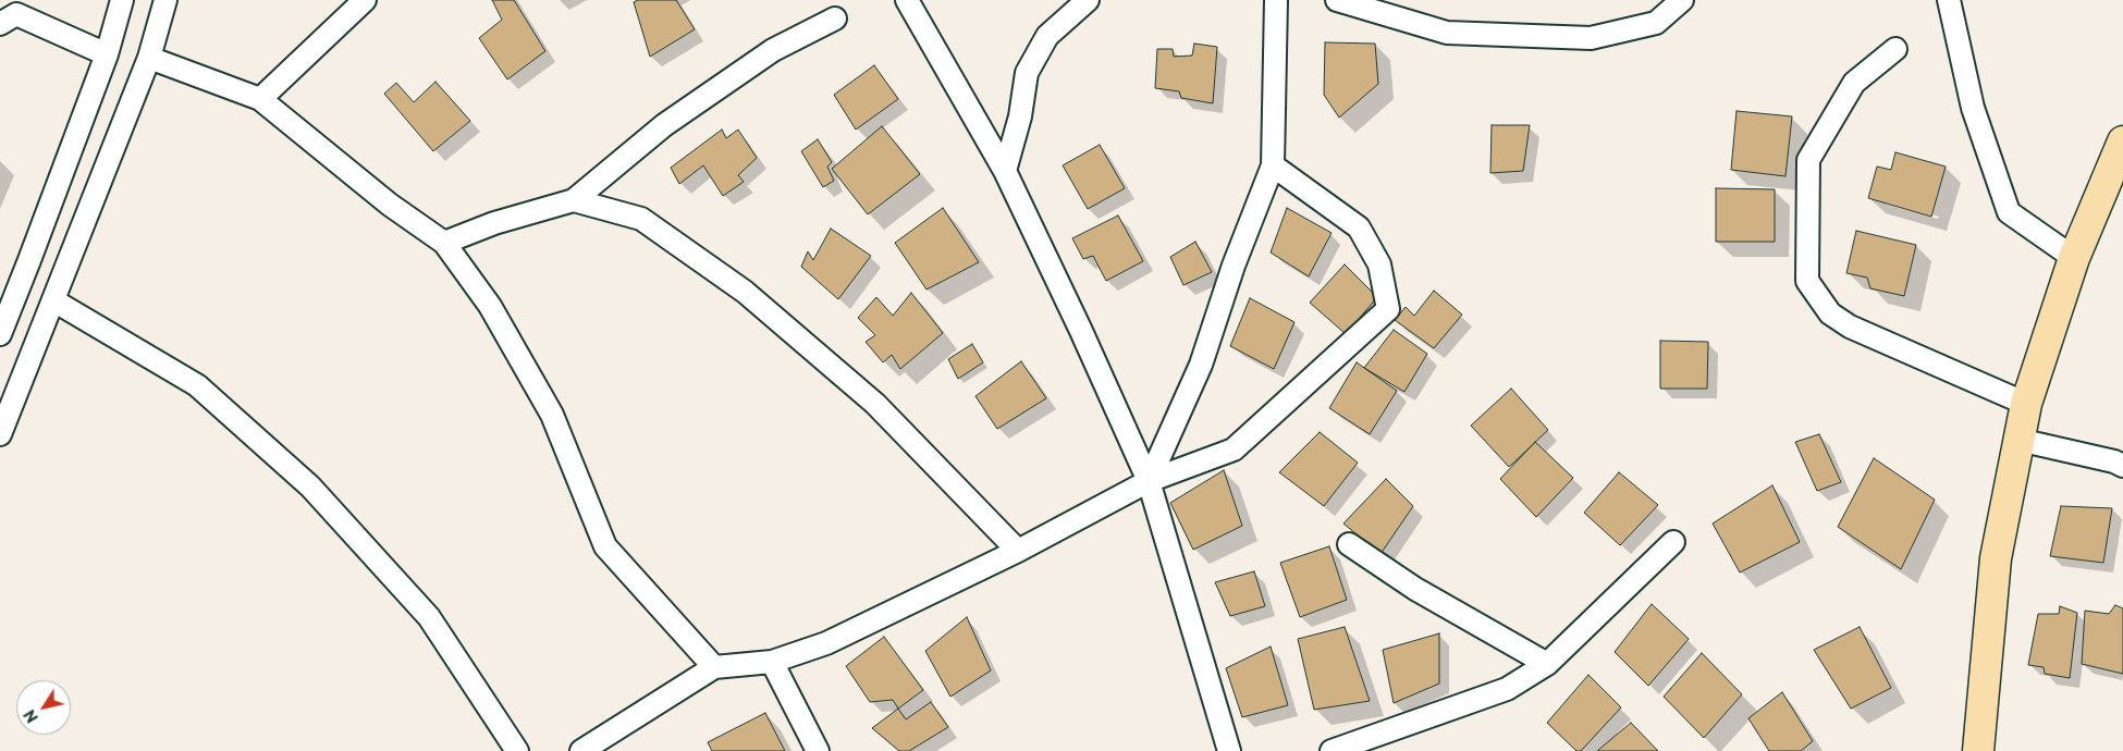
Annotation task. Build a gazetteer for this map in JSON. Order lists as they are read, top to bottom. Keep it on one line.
{"north":"bottom left"}
